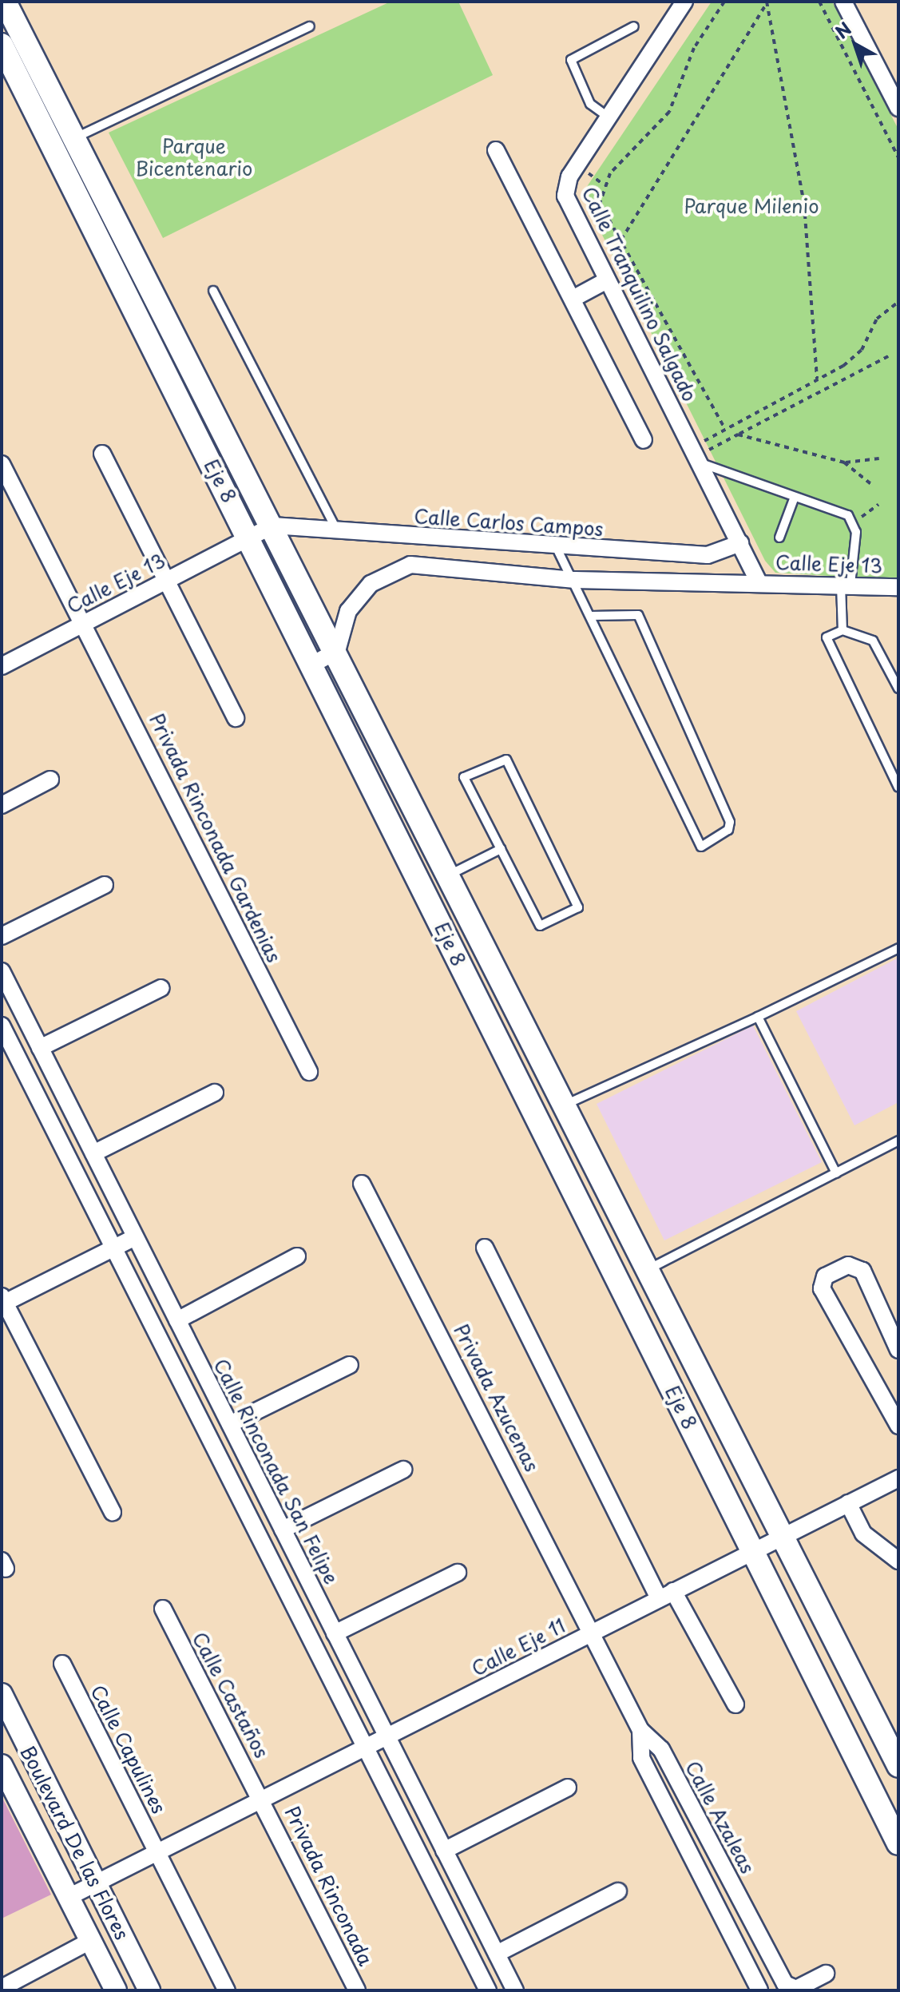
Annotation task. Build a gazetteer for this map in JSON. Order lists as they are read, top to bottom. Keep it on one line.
{"streets":{"main road":["Eje 8"],"street":["Calle Tranquilino Salgado","Calle Carlos Campos","Calle Eje 13","Privada Rinconada Gardenias","Privada Azucenas","Calle Rinconada San Felipe","Calle Eje 11","Calle Castaños","Calle Capulines","Calle Azaleas","Boulevard De las Flores","Privada Rinconada"]},"crossings":[["Calle Tranquilino Salgado","Calle Carlos Campos"],["Calle Tranquilino Salgado","Calle Eje 13"],["Eje 8","Calle Carlos Campos"],["Eje 8","Calle Eje 13"],["Eje 8","Calle Eje 11"],["Calle Carlos Campos","Calle Eje 13"],["Calle Eje 13","Privada Rinconada Gardenias"],["Privada Azucenas","Calle Eje 11"],["Privada Azucenas","Calle Azaleas"],["Calle Rinconada San Felipe","Calle Eje 11"],["Calle Eje 11","Calle Castaños"],["Calle Eje 11","Calle Capulines"],["Calle Eje 11","Calle Azaleas"],["Calle Eje 11","Boulevard De las Flores"],["Calle Eje 11","Privada Rinconada"],["Calle Castaños","Privada Rinconada"]],"parks":["Parque Bicentenario","Parque Milenio"],"north":"top left"}
